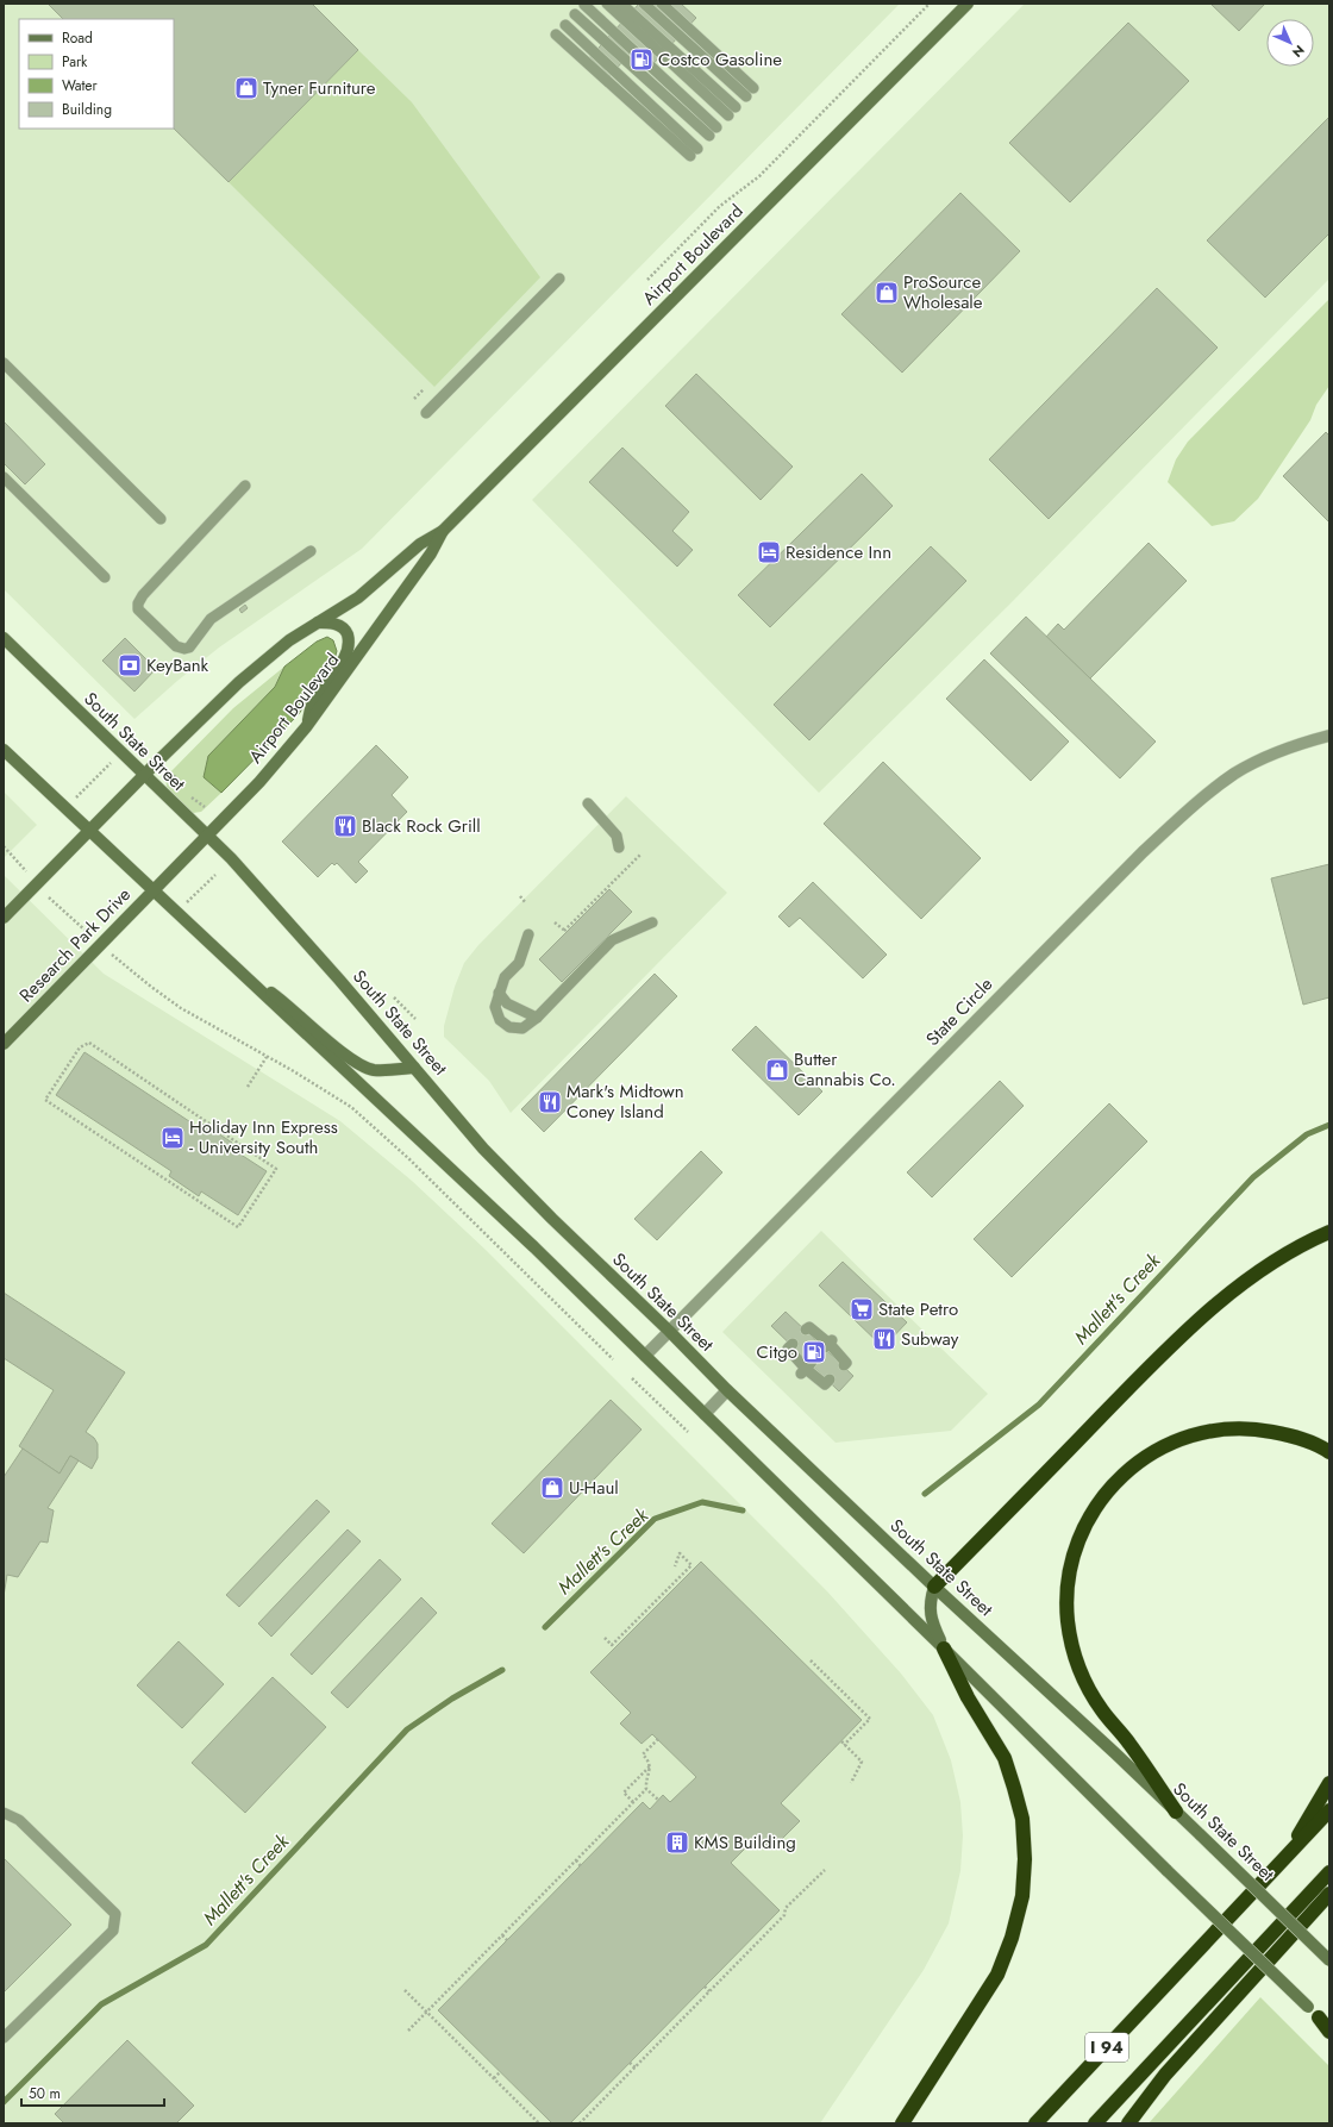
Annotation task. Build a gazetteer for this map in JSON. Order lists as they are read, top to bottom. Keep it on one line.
{"streets":{"highway":["I 94"],"main road":["Airport Boulevard","South State Street","Research Park Drive"],"street":["State Circle"]},"crossings":[["Airport Boulevard","South State Street"],["Airport Boulevard","Research Park Drive"],["South State Street","State Circle"]],"water":["Mallett's Creek"],"places":{"fuel station":["Costco Gasoline","Citgo"],"shop":["Tyner Furniture","ProSource Wholesale","Butter Cannabis Co.","U-Haul"],"hotel":["Residence Inn","Holiday Inn Express - University South"],"bank":["KeyBank"],"restaurant":["Black Rock Grill","Mark's Midtown Coney Island","Subway"],"supermarket":["State Petro"],"building":["KMS Building"]},"legend":["Road","Park","Water","Building"],"scale_bar":"50 m","north":"bottom right"}
